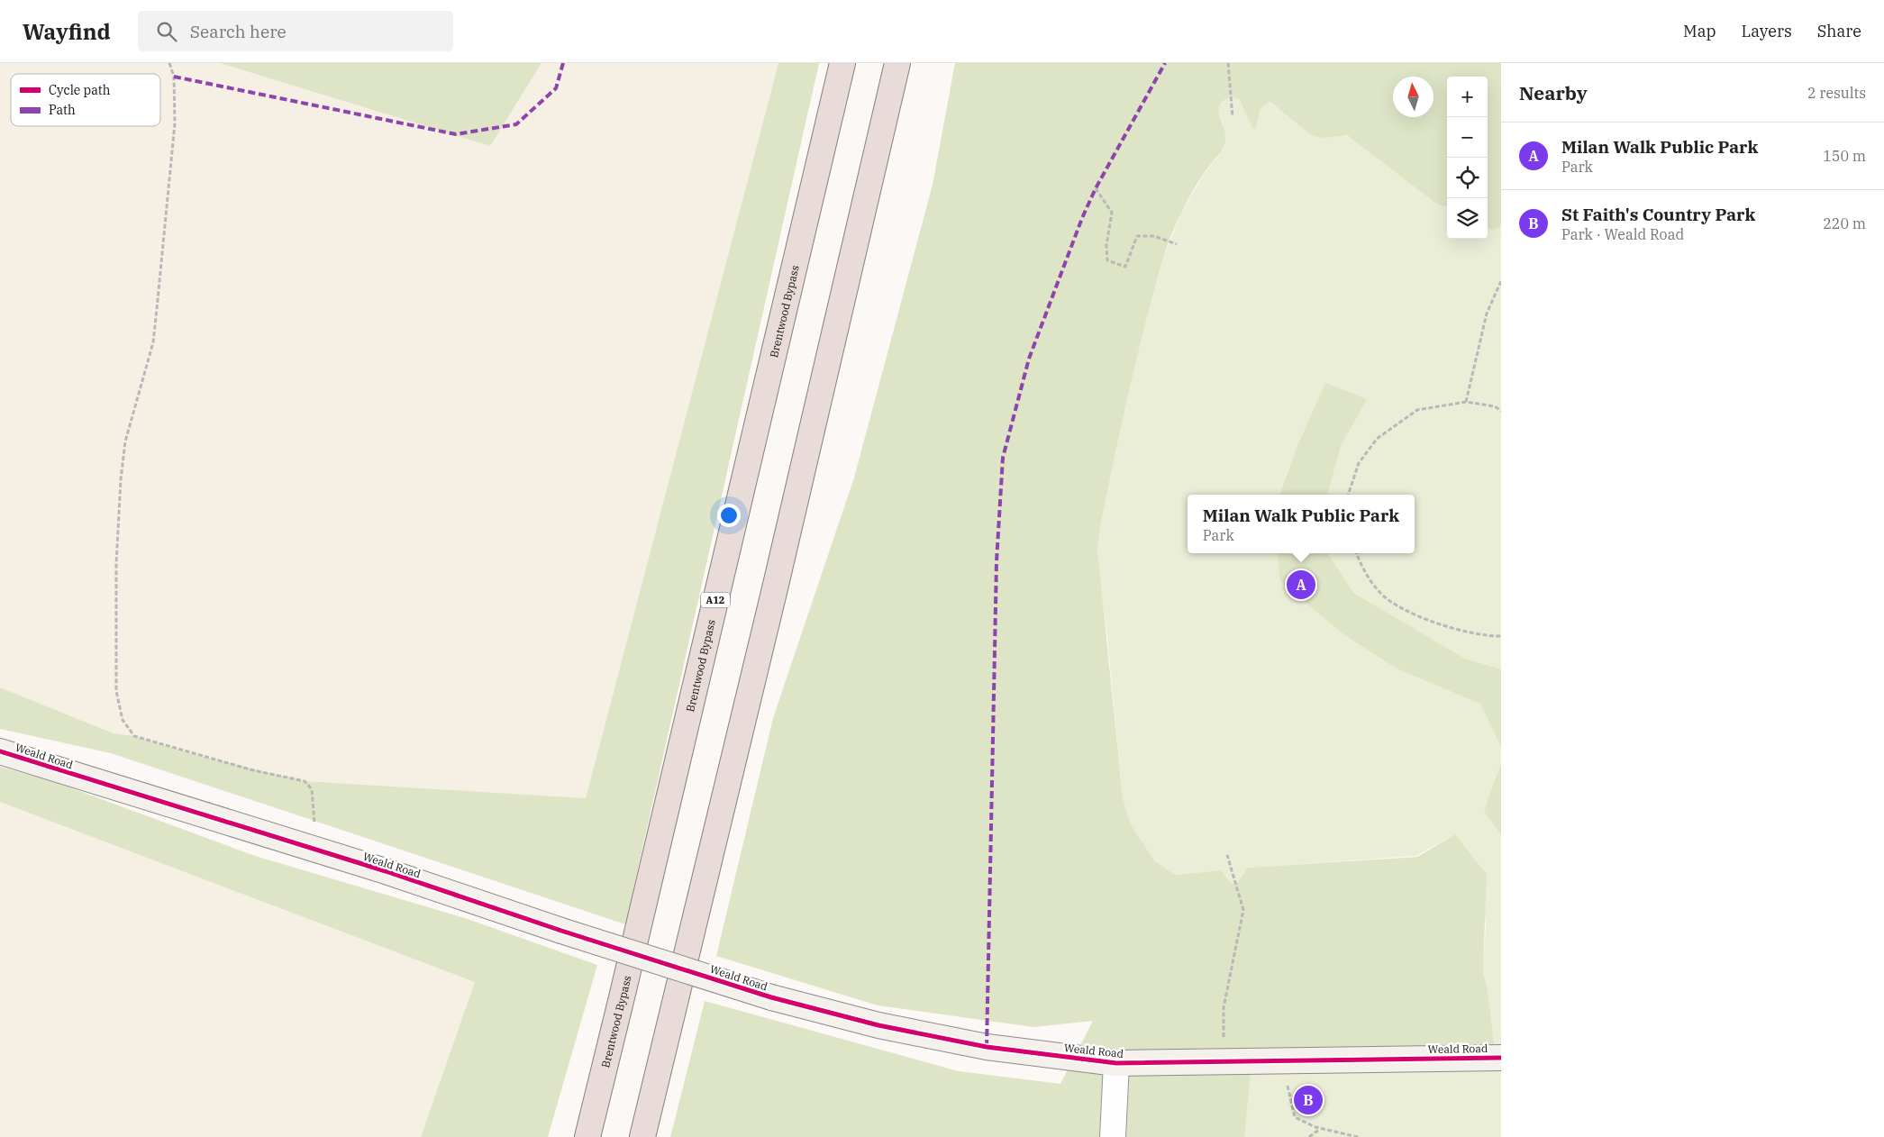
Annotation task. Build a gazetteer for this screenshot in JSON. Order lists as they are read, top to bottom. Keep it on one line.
{"streets":{"highway":["Brentwood Bypass","A12"],"street":["Weald Road"]},"legend":["Cycle path","Path"],"north":"top","page":{"header":"Wayfind","search":"Search here","nav":["Map","Layers","Share"],"heading":["Nearby","2 results"],"map_buttons":["+","−"],"list":[{"mark":"A","name":"Milan Walk Public Park","note":"Park","value":"150 m"},{"mark":"B","name":"St Faith's Country Park","note":"Park · Weald Road","value":"220 m"}],"popup":["Milan Walk Public Park","Park"],"pins":["A","B"]}}
